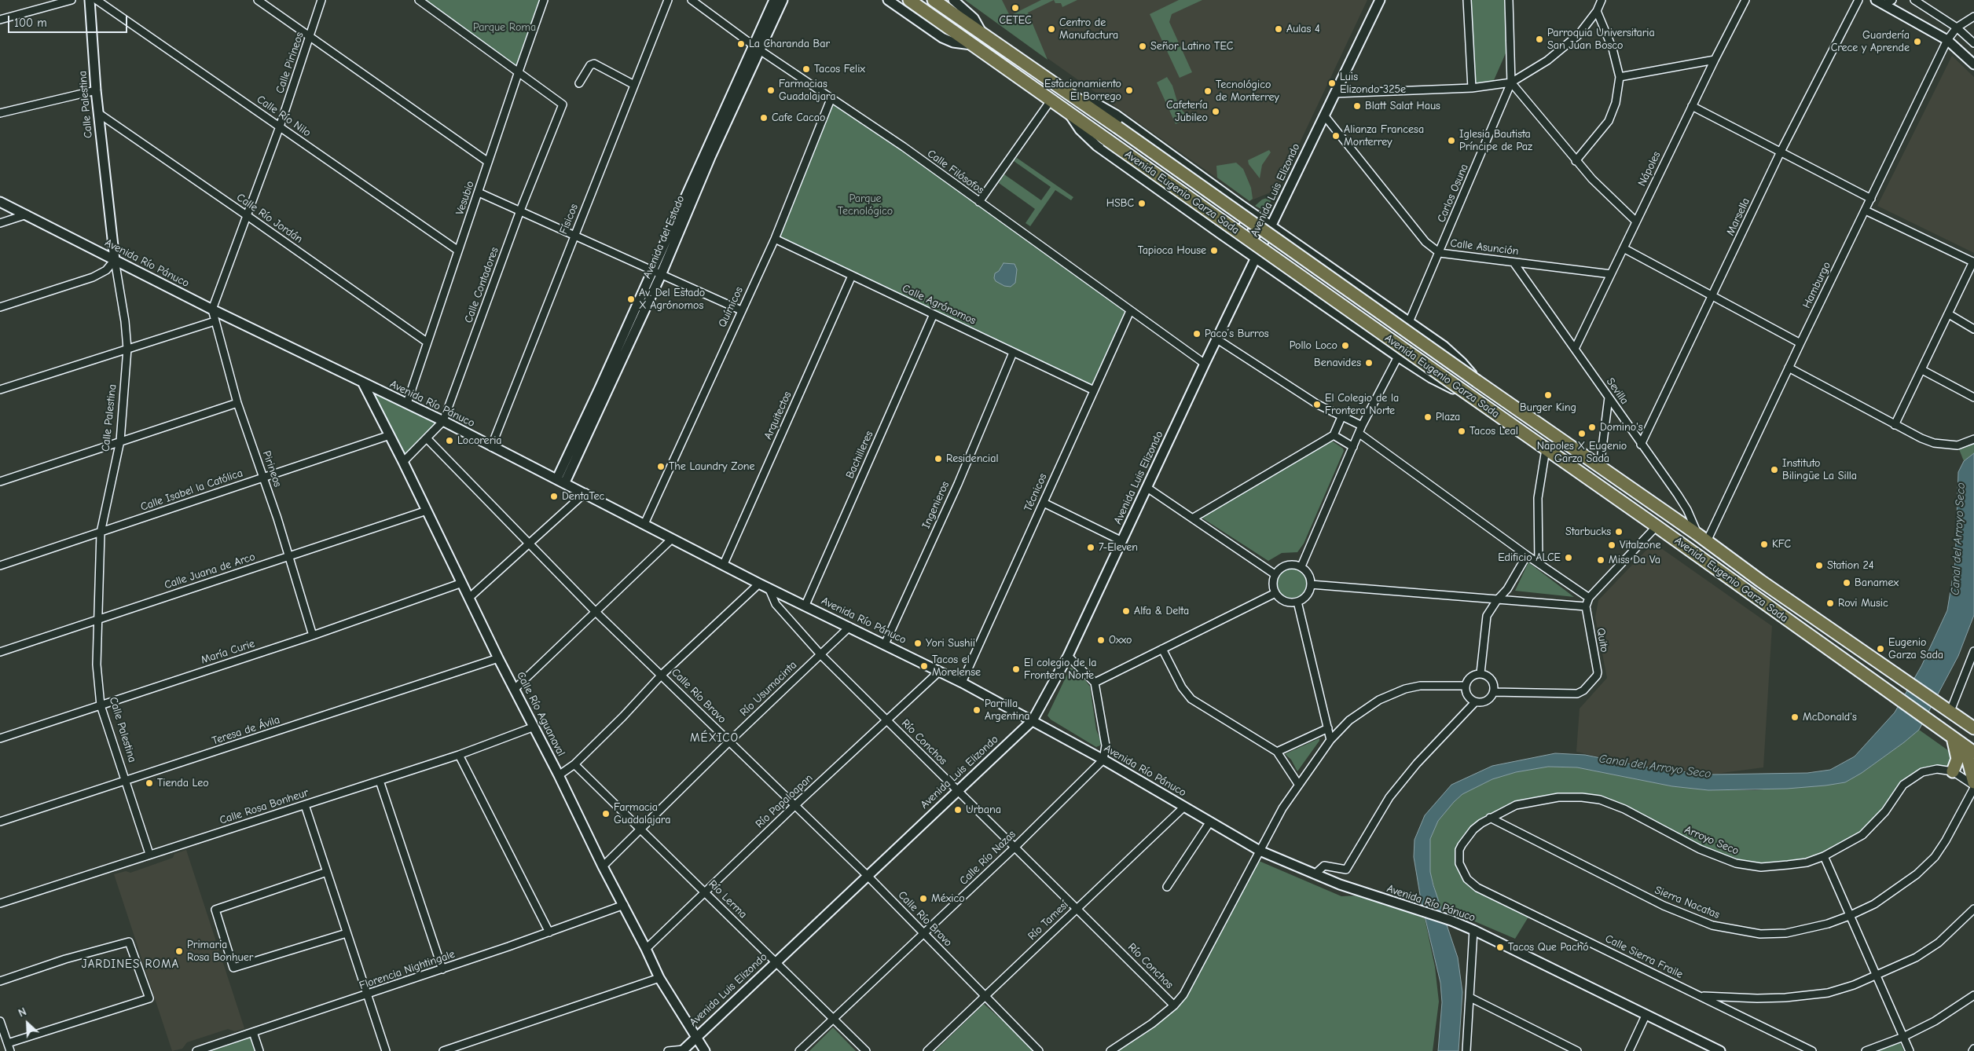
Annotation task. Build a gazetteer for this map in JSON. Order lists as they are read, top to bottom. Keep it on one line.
{"streets":{"highway":["Avenida Eugenio Garza Sada"],"street":["Calle Pirineos","Calle Palestina","Calle Río Nilo","Nápoles","Calle Filósofos","Avenida Luis Elizondo","Carlos Osuna","Vesubio","Marsella","Calle Río Jordán","Físicos","Avenida del Estado","Calle Asunción","Avenida Río Pánuco","Calle Contadores","Hamburgo","Calle Agrónomos","Químicos","Sevilla","Arquitectos","Bachilleres","Pirineos","Calle Isabel la Católica","Técnicos","Ingenieros","Calle Juana de Arco","Quito","María Curie","Río Usumacinta","Calle Río Bravo","Calle Río Aguanaval","Teresa de Ávila","Río Conchos","Río Papaloapan","Calle Rosa Bonheur","Arroyo Seco","Calle Río Nazas","Río Lerma","Sierra Nacatas","Río Tamesí","Calle Sierra Fraile","Florencia Nightingale"]},"crossings":[["Calle Pirineos","Calle Río Nilo"],["Calle Pirineos","Calle Río Jordán"],["Calle Pirineos","Avenida Río Pánuco"],["Calle Pirineos","Pirineos"],["Calle Palestina","Calle Río Jordán"],["Calle Palestina","Avenida Río Pánuco"],["Calle Palestina","Calle Isabel la Católica"],["Calle Palestina","Calle Juana de Arco"],["Calle Palestina","María Curie"],["Calle Palestina","Teresa de Ávila"],["Calle Palestina","Calle Rosa Bonheur"],["Calle Río Nilo","Vesubio"],["Nápoles","Calle Asunción"],["Nápoles","Sevilla"],["Calle Filósofos","Avenida Luis Elizondo"],["Calle Filósofos","Avenida del Estado"],["Calle Filósofos","Químicos"],["Calle Filósofos","Técnicos"],["Avenida Luis Elizondo","Calle Asunción"],["Avenida Luis Elizondo","Avenida Río Pánuco"],["Avenida Luis Elizondo","Calle Río Bravo"],["Avenida Luis Elizondo","Calle Río Aguanaval"],["Avenida Luis Elizondo","Río Conchos"],["Avenida Luis Elizondo","Río Lerma"],["Avenida Eugenio Garza Sada","Hamburgo"],["Avenida Eugenio Garza Sada","Sevilla"],["Avenida Eugenio Garza Sada","Quito"],["Carlos Osuna","Calle Asunción"],["Vesubio","Calle Río Jordán"],["Vesubio","Avenida Río Pánuco"],["Vesubio","Calle Contadores"],["Marsella","Sevilla"],["Físicos","Avenida Río Pánuco"],["Avenida del Estado","Avenida Río Pánuco"],["Calle Asunción","Sevilla"],["Avenida Río Pánuco","Calle Contadores"],["Avenida Río Pánuco","Químicos"],["Avenida Río Pánuco","Arquitectos"],["Avenida Río Pánuco","Bachilleres"],["Avenida Río Pánuco","Pirineos"],["Avenida Río Pánuco","Técnicos"],["Avenida Río Pánuco","Ingenieros"],["Avenida Río Pánuco","Río Usumacinta"],["Avenida Río Pánuco","Calle Río Aguanaval"],["Avenida Río Pánuco","Río Conchos"],["Avenida Río Pánuco","Río Papaloapan"],["Avenida Río Pánuco","Calle Río Nazas"],["Avenida Río Pánuco","Río Tamesí"],["Calle Contadores","Calle Río Bravo"],["Calle Contadores","Calle Río Aguanaval"],["Hamburgo","Sevilla"],["Calle Agrónomos","Químicos"],["Calle Agrónomos","Arquitectos"],["Calle Agrónomos","Bachilleres"],["Calle Agrónomos","Técnicos"],["Calle Agrónomos","Ingenieros"],["Pirineos","Calle Isabel la Católica"],["Pirineos","Calle Juana de Arco"],["Pirineos","María Curie"],["Calle Isabel la Católica","Calle Río Aguanaval"],["Calle Juana de Arco","Calle Río Aguanaval"],["María Curie","Calle Río Aguanaval"],["Río Usumacinta","Calle Río Bravo"],["Río Usumacinta","Calle Río Aguanaval"],["Río Usumacinta","Río Conchos"],["Río Usumacinta","Río Lerma"],["Calle Río Bravo","Río Papaloapan"],["Calle Río Bravo","Calle Río Nazas"],["Calle Río Bravo","Río Tamesí"],["Calle Río Aguanaval","Teresa de Ávila"],["Calle Río Aguanaval","Río Papaloapan"],["Calle Río Aguanaval","Calle Rosa Bonheur"],["Calle Río Aguanaval","Florencia Nightingale"],["Río Conchos","Río Papaloapan"],["Río Conchos","Calle Río Nazas"],["Río Conchos","Río Tamesí"],["Río Papaloapan","Río Lerma"],["Arroyo Seco","Sierra Nacatas"],["Arroyo Seco","Calle Sierra Fraile"],["Calle Río Nazas","Río Lerma"]],"districts":["MÉXICO","JARDINES ROMA"],"water":["Canal del Arroyo Seco"],"parks":["Parque Roma","Parque Tecnológico"],"places":["CETEC","Centro de Manufactura","Aulas 4","Parroquia Universitaria San Juan Bosco","Guardería Crece y Aprende","La Charanda Bar","Señor Latino TEC","Tacos Felix","Luis Elizondo 325e","Farmacias Guadalajara","Estacionamiento El Borrego","Tecnológico de Monterrey","Blatt Salat Haus","Cafetería Jubileo","Cafe Cacao","Alianza Francesa Monterrey","Iglesia Bautista Príncipe de Paz","HSBC","Tapioca House","Av. Del Estado X Agrónomos","Paco’s Burros","Pollo Loco","Benavides","Burger King","El Colegio de la Frontera Norte","Plaza","Domino's","Tacos Leal","Napoles X Eugenio Garza Sada","Locoreria","Residencial","The Laundry Zone","Instituto Bilingüe La Silla","DentaTec","Starbucks","KFC","Vitalzone","7-Eleven","Edificio ALCE","Miss Da Va","Station 24","Banamex","Rovi Music","Alfa & Delta","Oxxo","Yori Sushii","Eugenio Garza Sada","Tacos el Morelense","El colegio de la Frontera Norte","Parrilla Argentina","McDonald's","Tienda Leo","Urbana","Farmacia Guadalajara","México","Tacos Que Pachó","Primaria Rosa Bonhuer"],"scale_bar":"100 m","north":"top left"}
